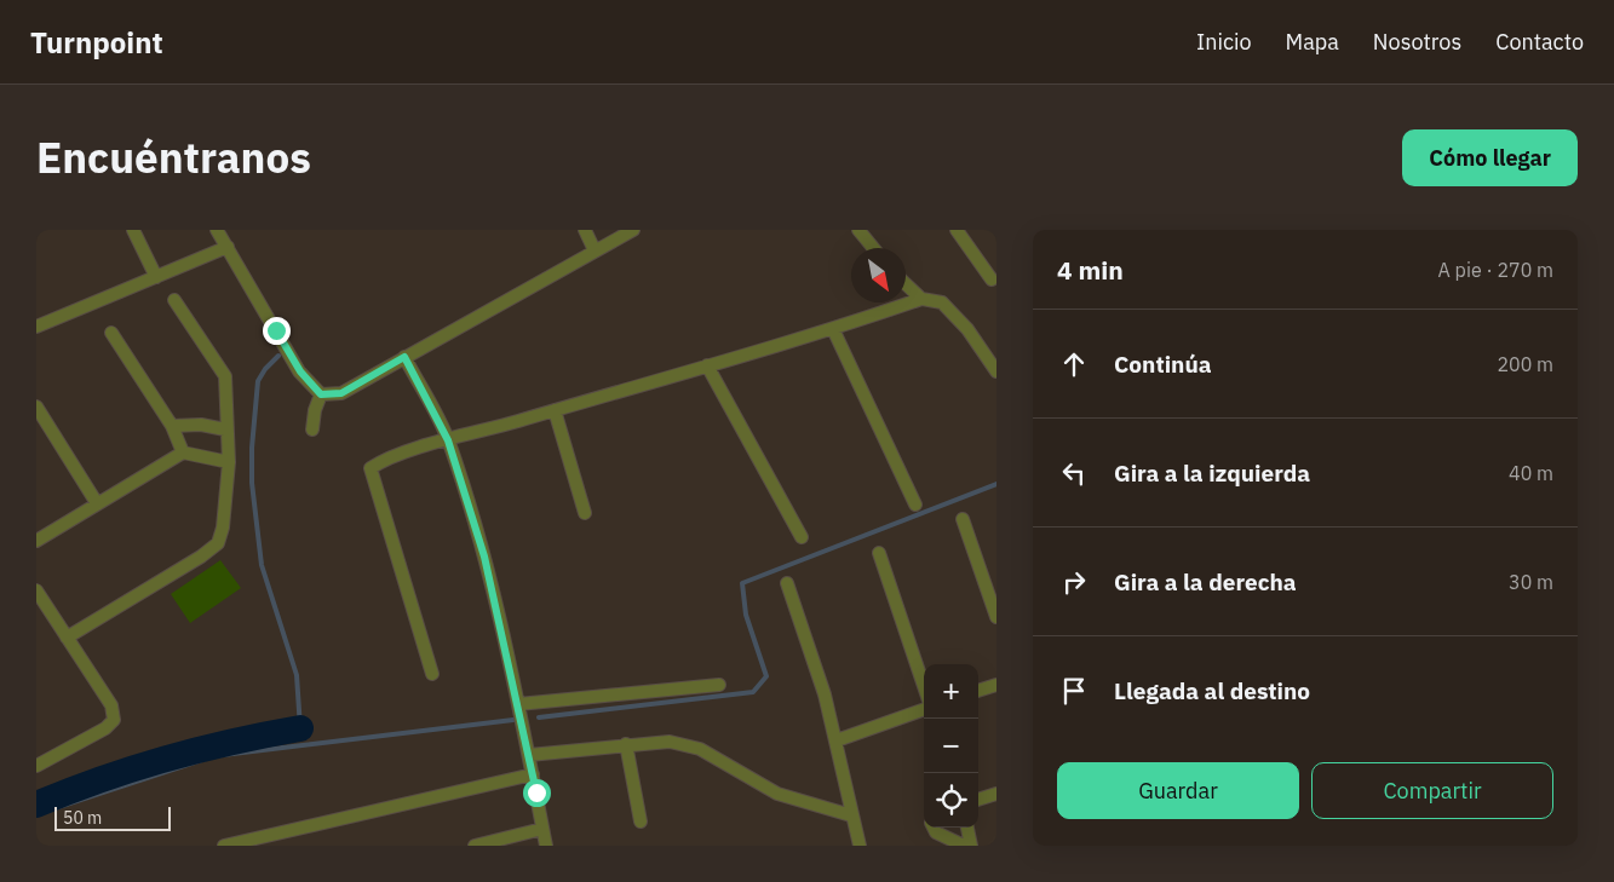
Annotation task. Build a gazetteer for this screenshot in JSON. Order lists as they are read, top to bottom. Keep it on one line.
{"scale_bar":"50 m","north":"bottom right","page":{"header":"Turnpoint","nav":["Inicio","Mapa","Nosotros","Contacto"],"title":"Encuéntranos","buttons":["Cómo llegar",["Guardar","Compartir"]],"heading":["4 min","A pie · 270 m"],"list":[["Continúa","200 m"],["Gira a la izquierda","40 m"],["Gira a la derecha","30 m"],"Llegada al destino"],"map_buttons":["+","−"],"scale":"50 m"}}
